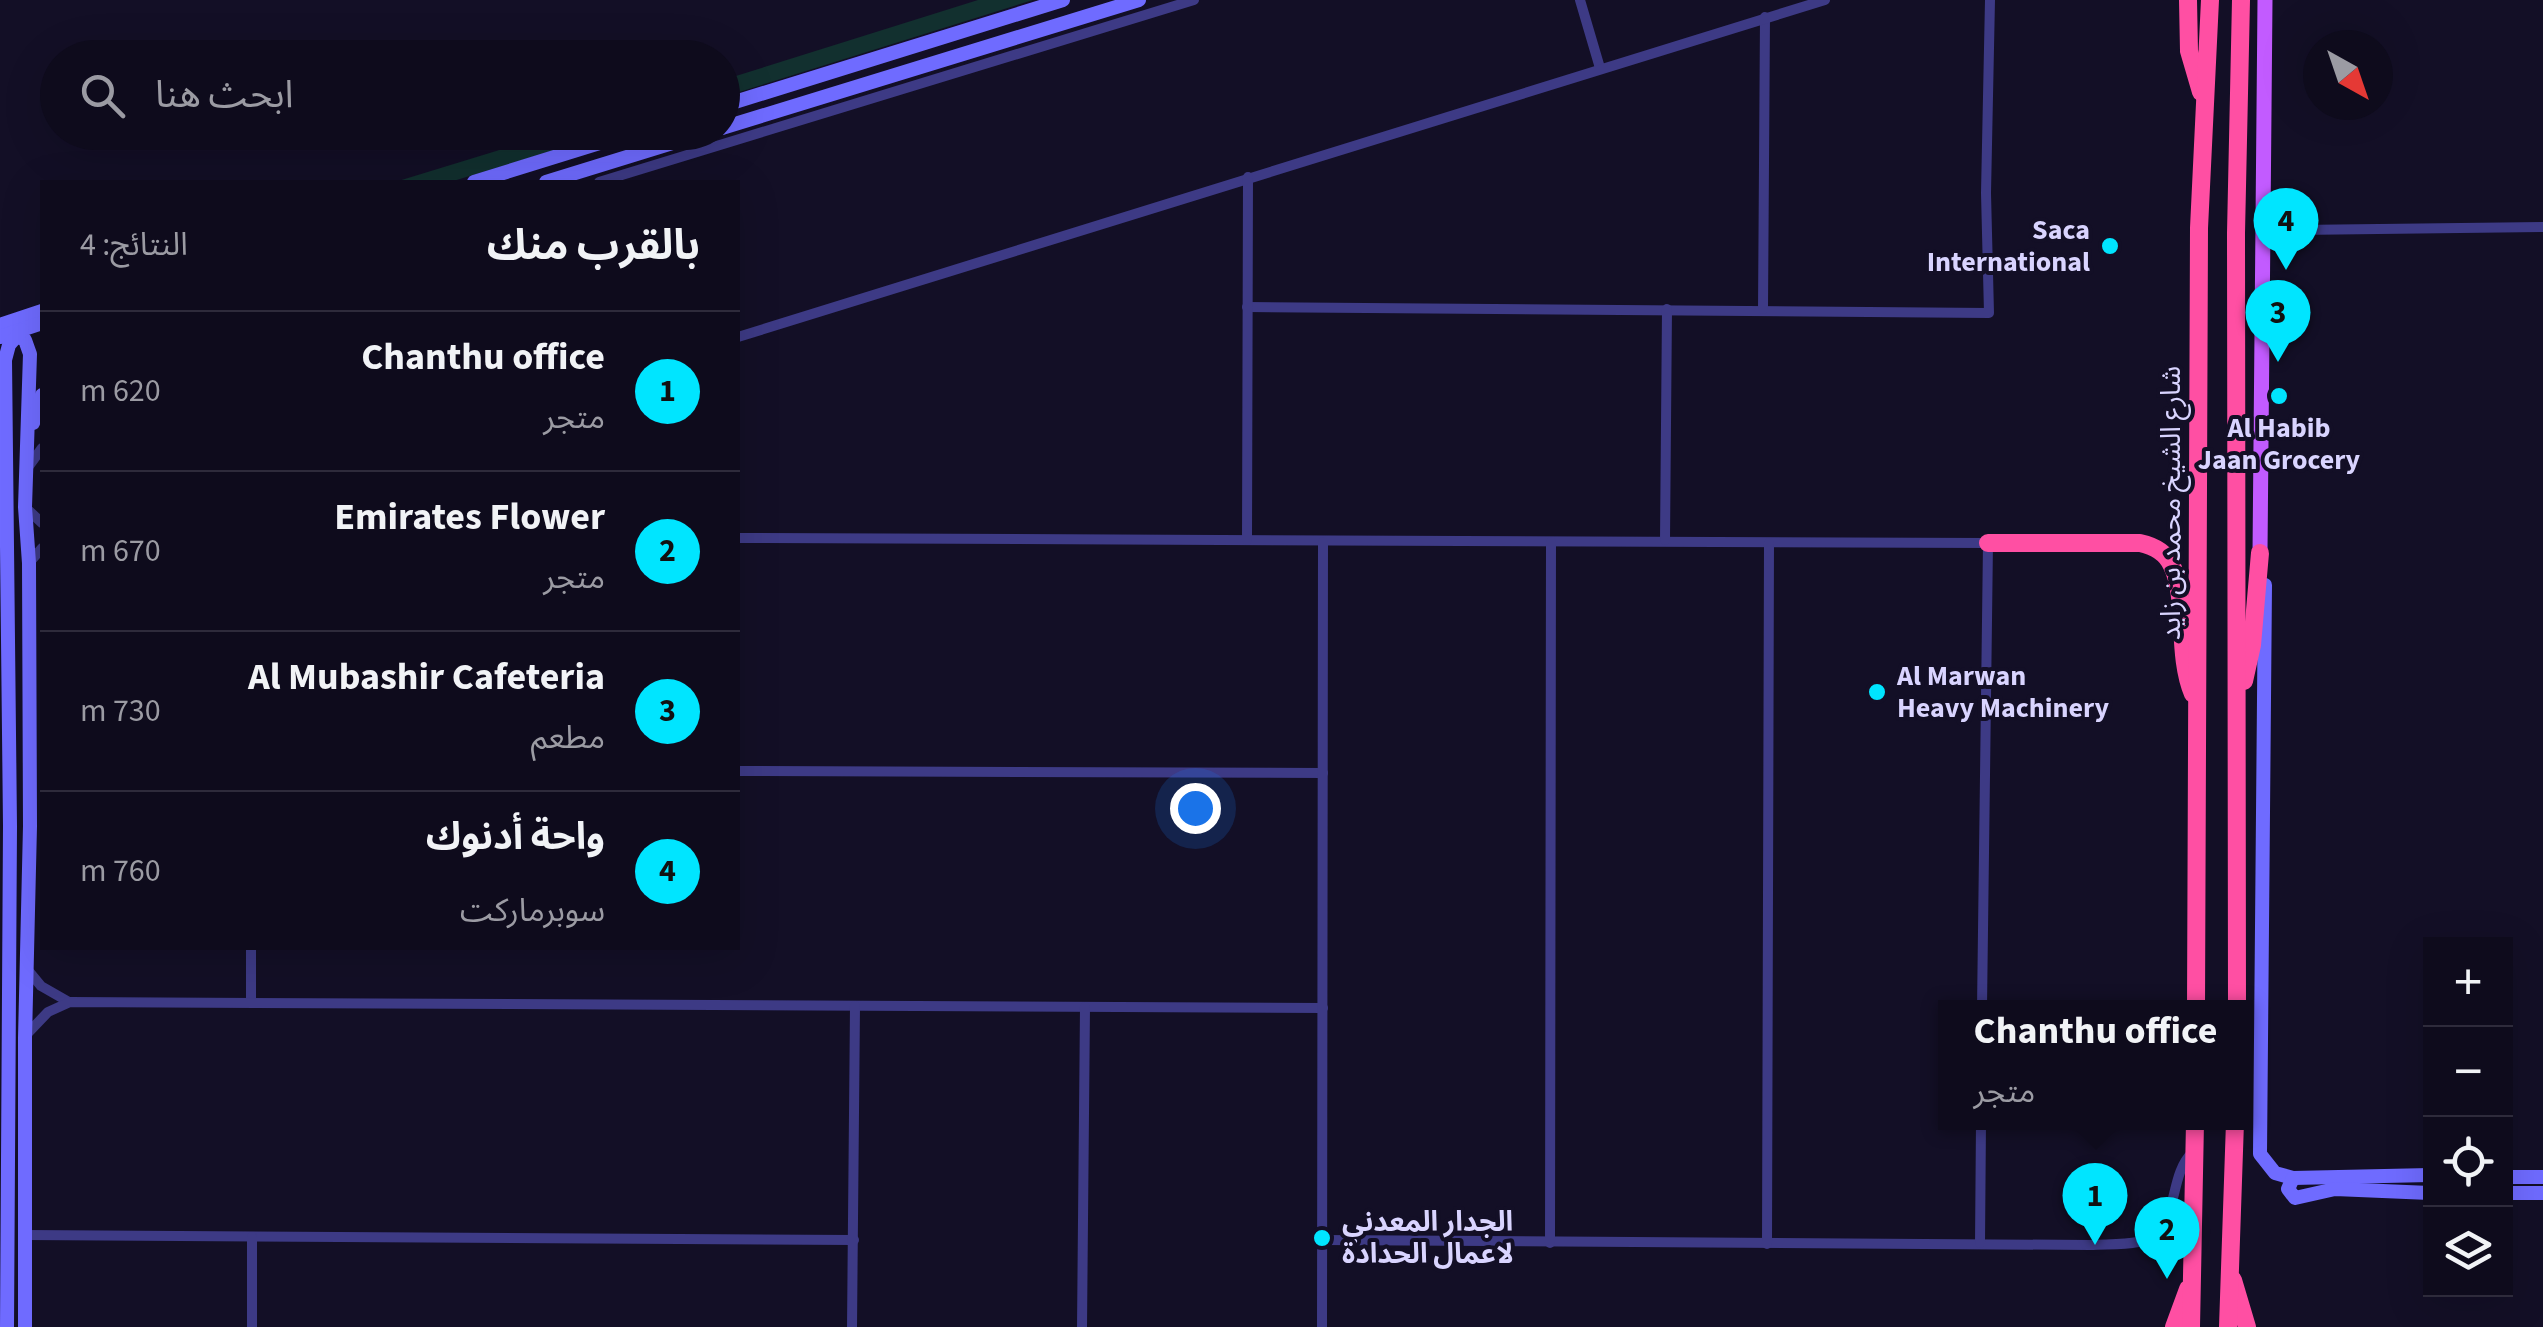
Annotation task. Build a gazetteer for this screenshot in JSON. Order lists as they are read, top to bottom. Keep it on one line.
{"streets":{"highway":["شارع الشيخ محمد بن زايد"]},"places":["Saca International","Al Habib Jaan Grocery","Al Marwan Heavy Machinery","الجدار المعدني لاعمال الحدادة"],"north":"bottom right","page":{"search":"ابحث هنا","heading":["بالقرب منك","النتائج: 4"],"pins":["4","3","1","2"],"list":[{"mark":"1","name":"Chanthu office","note":"متجر","value":"620 m"},{"mark":"2","name":"Emirates Flower","note":"متجر","value":"670 m"},{"mark":"3","name":"Al Mubashir Cafeteria","note":"مطعم","value":"730 m"},{"mark":"4","name":"واحة أدنوك","note":"سوبرماركت","value":"760 m"}],"map_buttons":["+","−"],"popup":["Chanthu office","متجر"]}}
